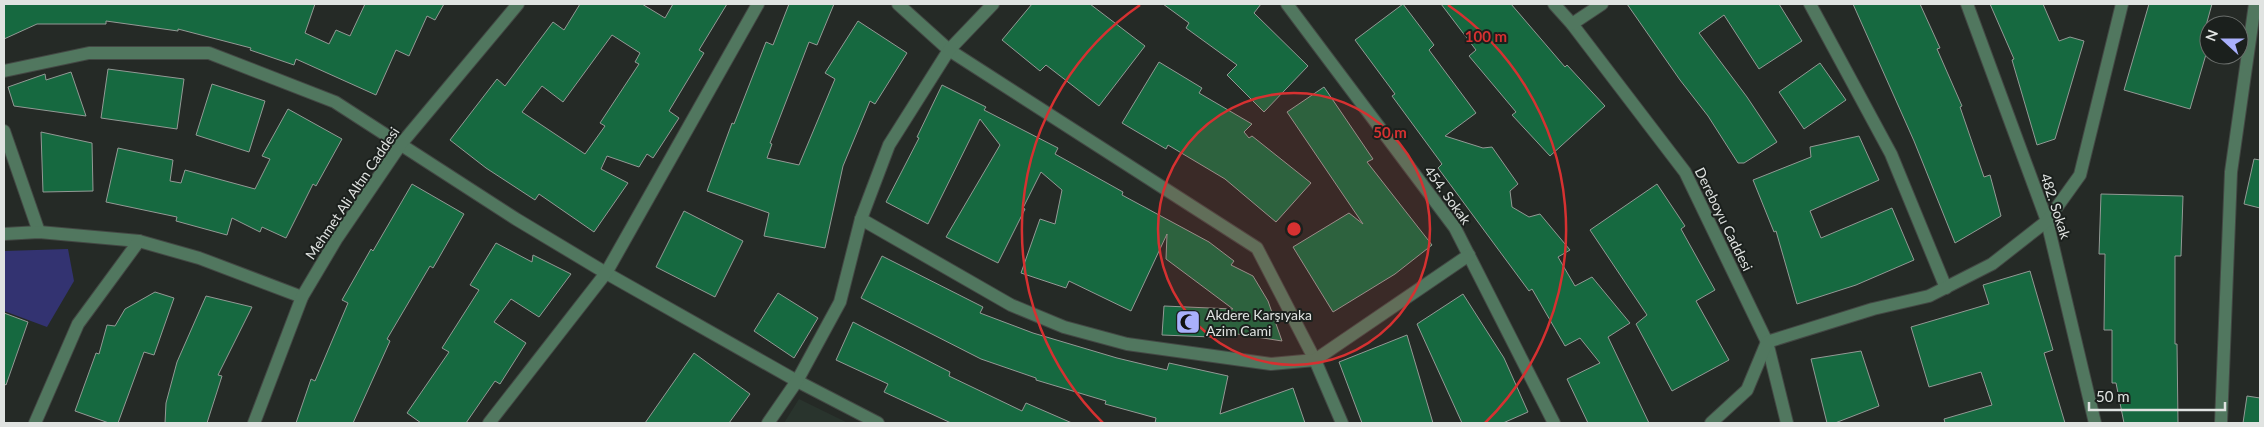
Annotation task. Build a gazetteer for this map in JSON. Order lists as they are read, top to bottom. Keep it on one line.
{"streets":{"street":["Mehmet Ali Altın Caddesi","454. Sokak","482. Sokak","Dereboyu Caddesi"]},"places":{"mosque":["Akdere Karşıyaka Azim Cami"]},"scale_bar":"50 m","north":"left","rings":["100 m","50 m"]}
